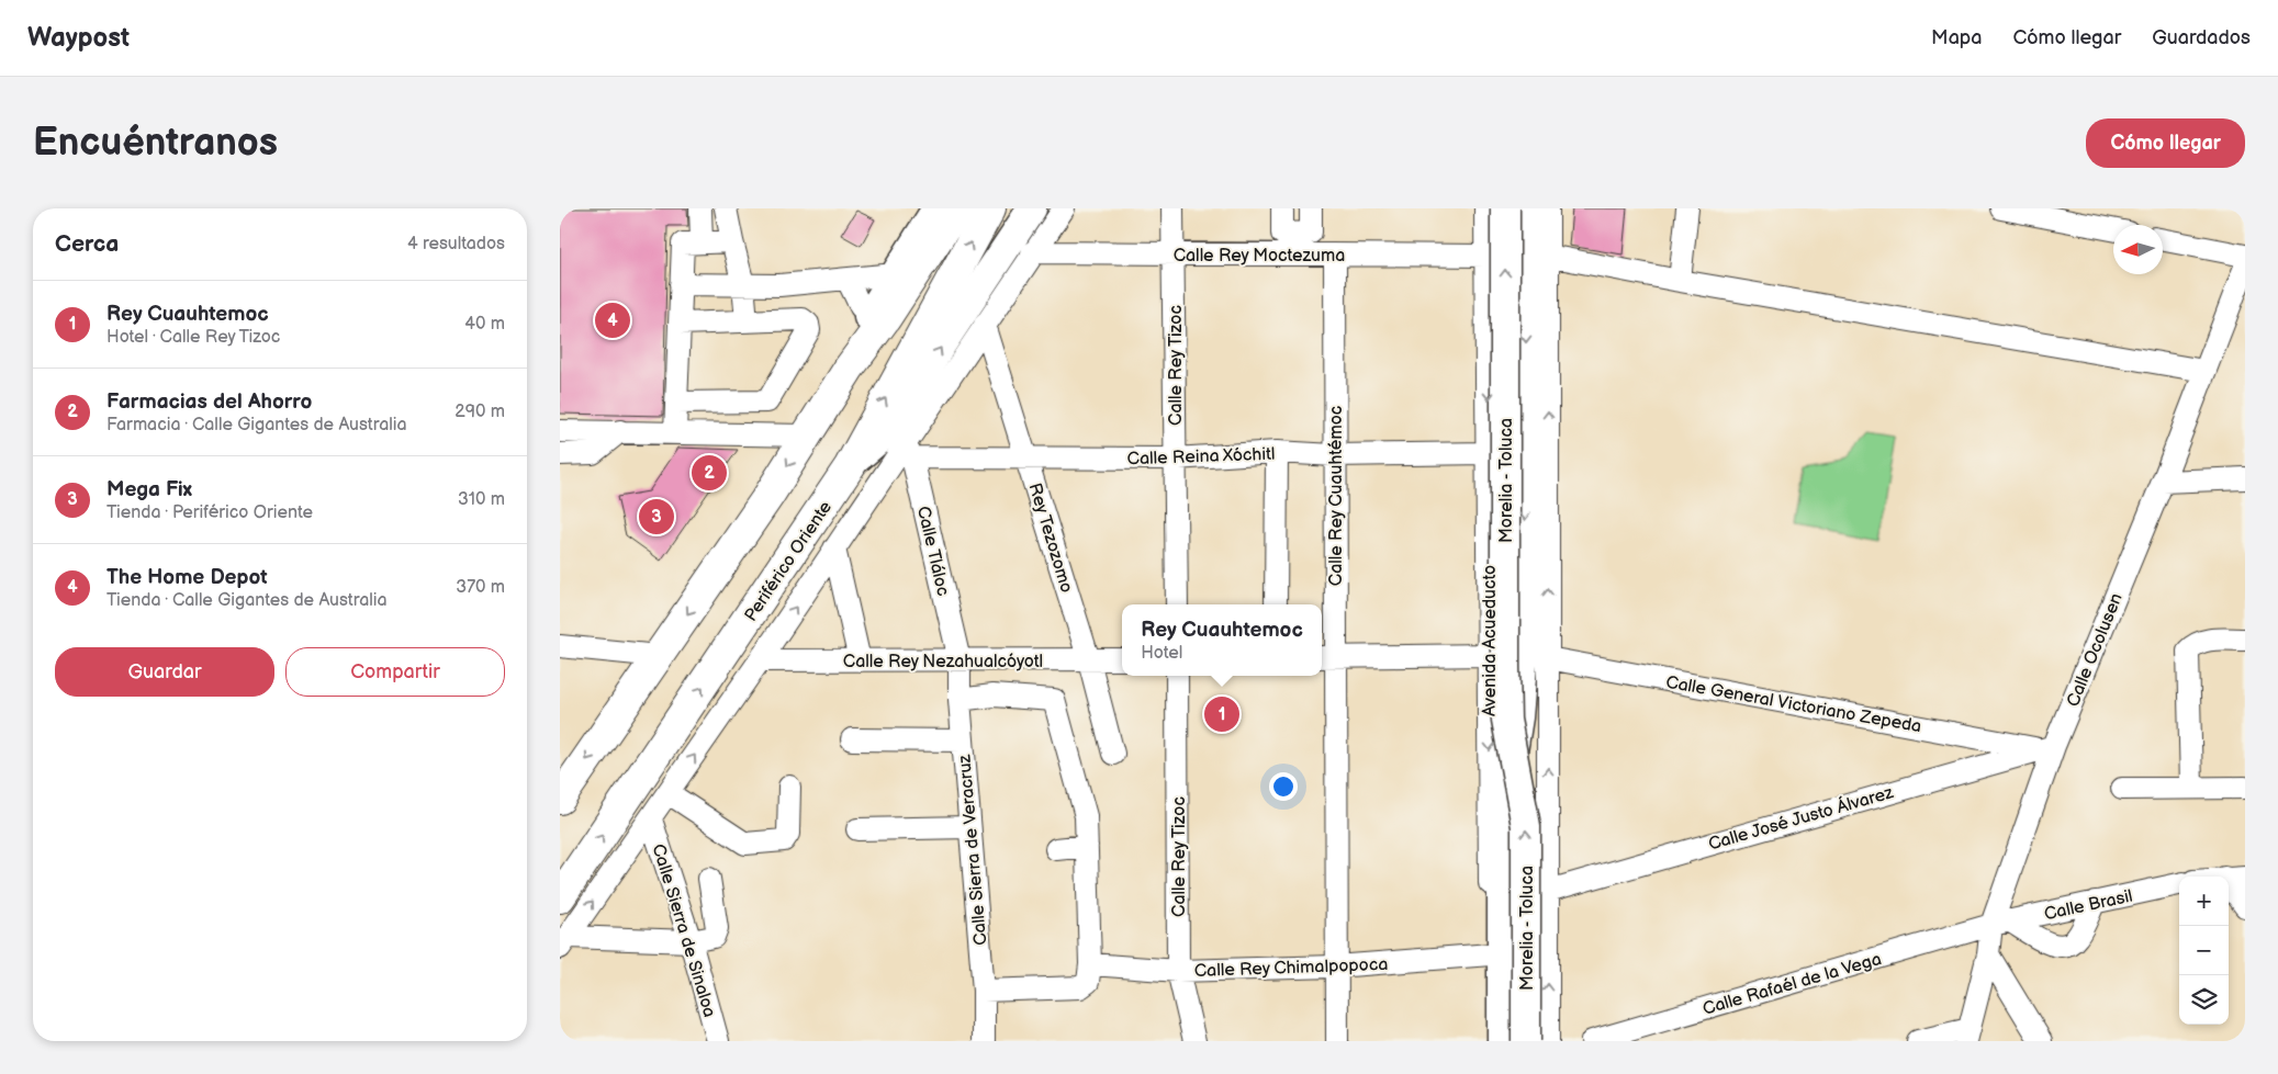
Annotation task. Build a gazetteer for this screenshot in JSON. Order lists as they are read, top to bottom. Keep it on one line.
{"streets":{"highway":["Periférico Oriente"],"main road":["Morelia - Toluca"],"street":["Calle Rey Moctezuma","Calle Rey Tizoc","Calle Reina Xóchitl","Calle Rey Cuauhtémoc","Rey Tezozomo","Calle Tláloc","Avenida Acueducto","Calle Ocolusen","Calle Rey Nezahualcóyotl","Calle General Victoriano Zepeda","Calle José Justo Álvarez","Calle Sierra de Veracruz","Calle Brasil","Calle Sierra de Sinaloa","Calle Rey Chimalpopoca","Calle Rafaél de la Vega"]},"crossings":[["Calle Rey Moctezuma","Calle Rey Tizoc"],["Calle Rey Moctezuma","Calle Rey Cuauhtémoc"],["Calle Rey Moctezuma","Avenida Acueducto"],["Calle Rey Tizoc","Calle Reina Xóchitl"],["Calle Rey Tizoc","Calle Rey Chimalpopoca"],["Calle Reina Xóchitl","Calle Rey Cuauhtémoc"],["Calle Reina Xóchitl","Rey Tezozomo"],["Calle Reina Xóchitl","Calle Tláloc"],["Calle Reina Xóchitl","Avenida Acueducto"],["Calle Rey Cuauhtémoc","Calle Rey Chimalpopoca"],["Rey Tezozomo","Calle Rey Nezahualcóyotl"],["Calle Tláloc","Calle Rey Nezahualcóyotl"],["Calle Tláloc","Calle Sierra de Veracruz"],["Avenida Acueducto","Calle Rey Chimalpopoca"],["Calle Ocolusen","Calle General Victoriano Zepeda"],["Calle Ocolusen","Calle José Justo Álvarez"],["Calle Ocolusen","Calle Brasil"],["Calle Ocolusen","Calle Rafaél de la Vega"],["Calle Rey Nezahualcóyotl","Calle Sierra de Veracruz"],["Calle General Victoriano Zepeda","Calle José Justo Álvarez"],["Calle Brasil","Calle Rafaél de la Vega"]],"north":"left","page":{"header":"Waypost","nav":["Mapa","Cómo llegar","Guardados"],"buttons":["Cómo llegar",["Guardar","Compartir"]],"title":"Encuéntranos","heading":["Cerca","4 resultados"],"list":[{"mark":"1","name":"Rey Cuauhtemoc","note":"Hotel · Calle Rey Tizoc","value":"40 m"},{"mark":"2","name":"Farmacias del Ahorro","note":"Farmacia · Calle Gigantes de Australia","value":"290 m"},{"mark":"3","name":"Mega Fix","note":"Tienda · Periférico Oriente","value":"310 m"},{"mark":"4","name":"The Home Depot","note":"Tienda · Calle Gigantes de Australia","value":"370 m"}],"pins":["4","2","3","1"],"popup":["Rey Cuauhtemoc","Hotel"],"map_buttons":["+","−"]}}
